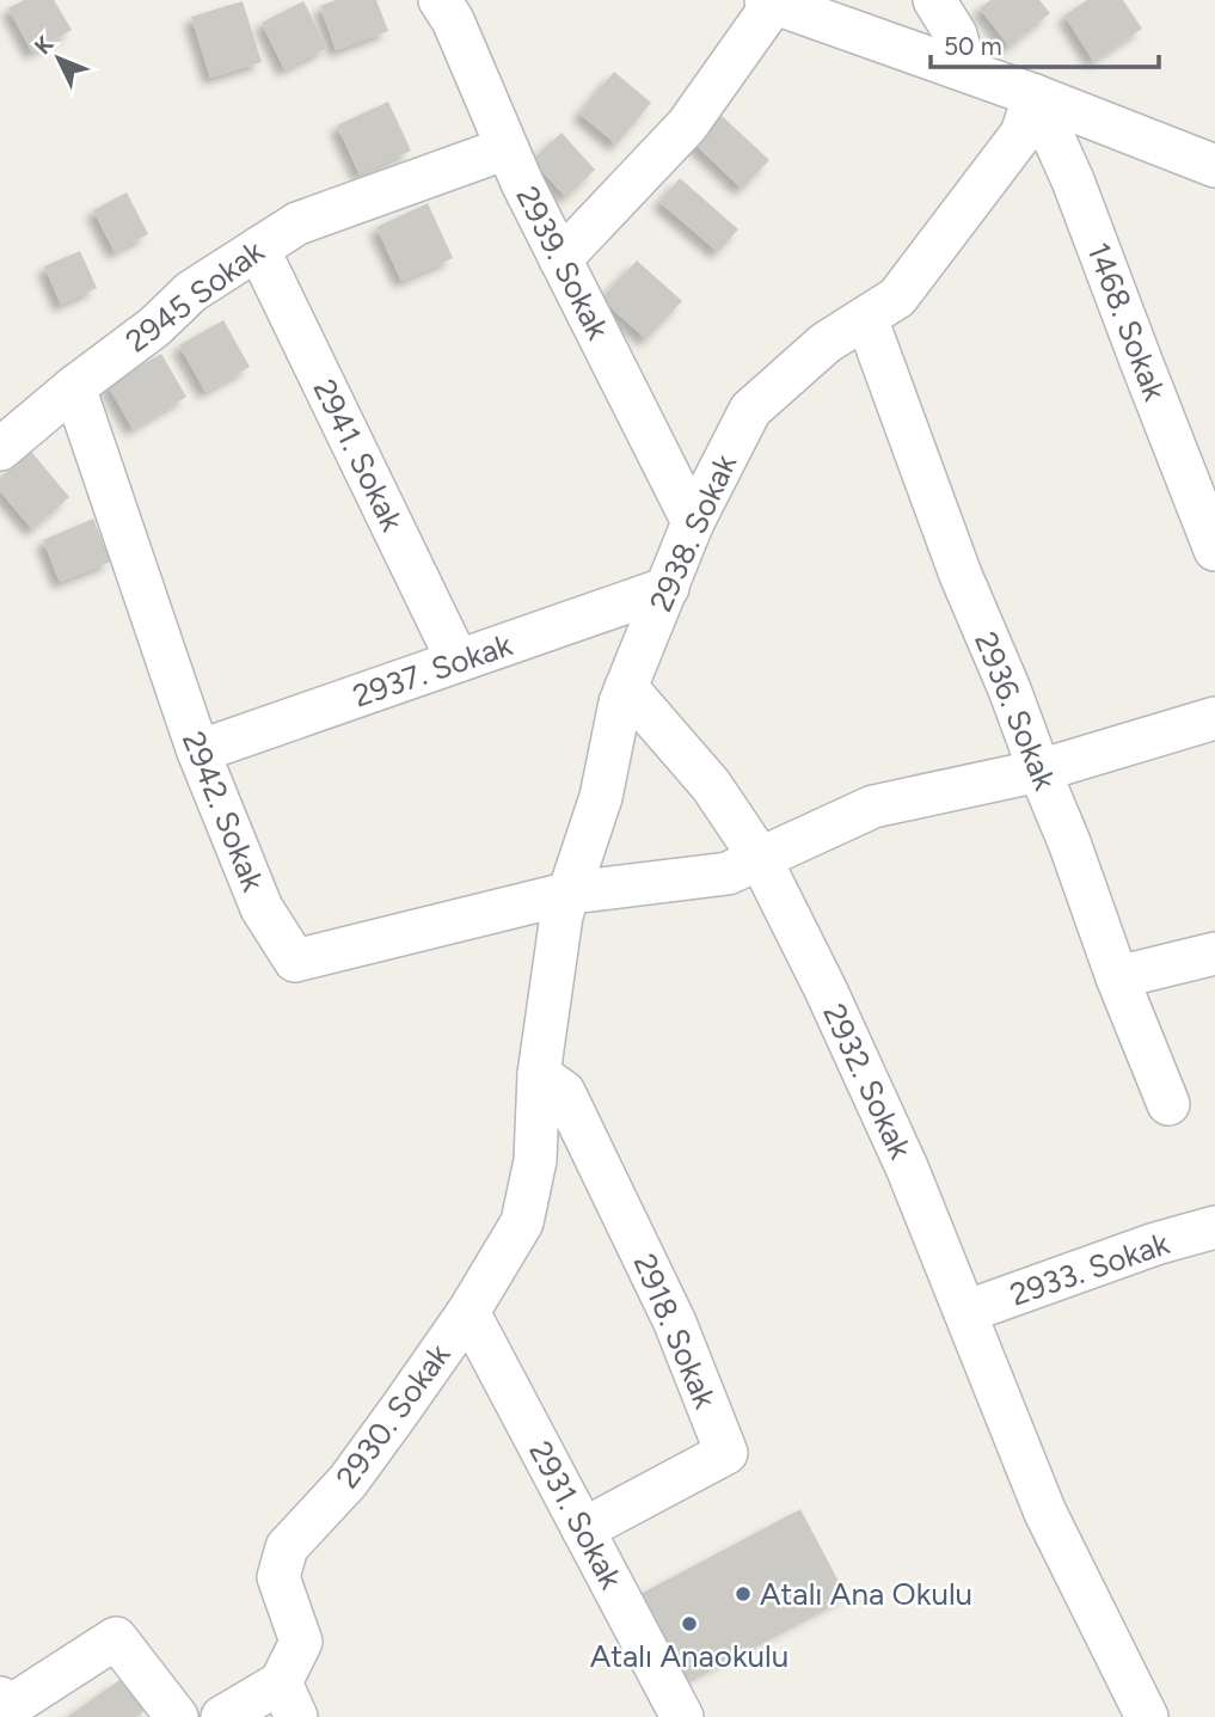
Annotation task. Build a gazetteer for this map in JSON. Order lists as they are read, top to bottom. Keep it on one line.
{"streets":{"street":["2939. Sokak","2945 Sokak","1468. Sokak","2941. Sokak","2938. Sokak","2937. Sokak","2936. Sokak","2942. Sokak","2932. Sokak","2933. Sokak","2918. Sokak","2930. Sokak","2931. Sokak"]},"crossings":[["2939. Sokak","2945 Sokak"],["2939. Sokak","2938. Sokak"],["2945 Sokak","2941. Sokak"],["2945 Sokak","2942. Sokak"],["1468. Sokak","2938. Sokak"],["2941. Sokak","2937. Sokak"],["2938. Sokak","2937. Sokak"],["2938. Sokak","2936. Sokak"],["2938. Sokak","2942. Sokak"],["2938. Sokak","2932. Sokak"],["2938. Sokak","2918. Sokak"],["2938. Sokak","2930. Sokak"],["2937. Sokak","2942. Sokak"],["2932. Sokak","2933. Sokak"],["2918. Sokak","2930. Sokak"],["2918. Sokak","2931. Sokak"],["2930. Sokak","2931. Sokak"]],"places":["Atalı Ana Okulu","Atalı Anaokulu"],"scale_bar":"50 m","north":"top left"}
